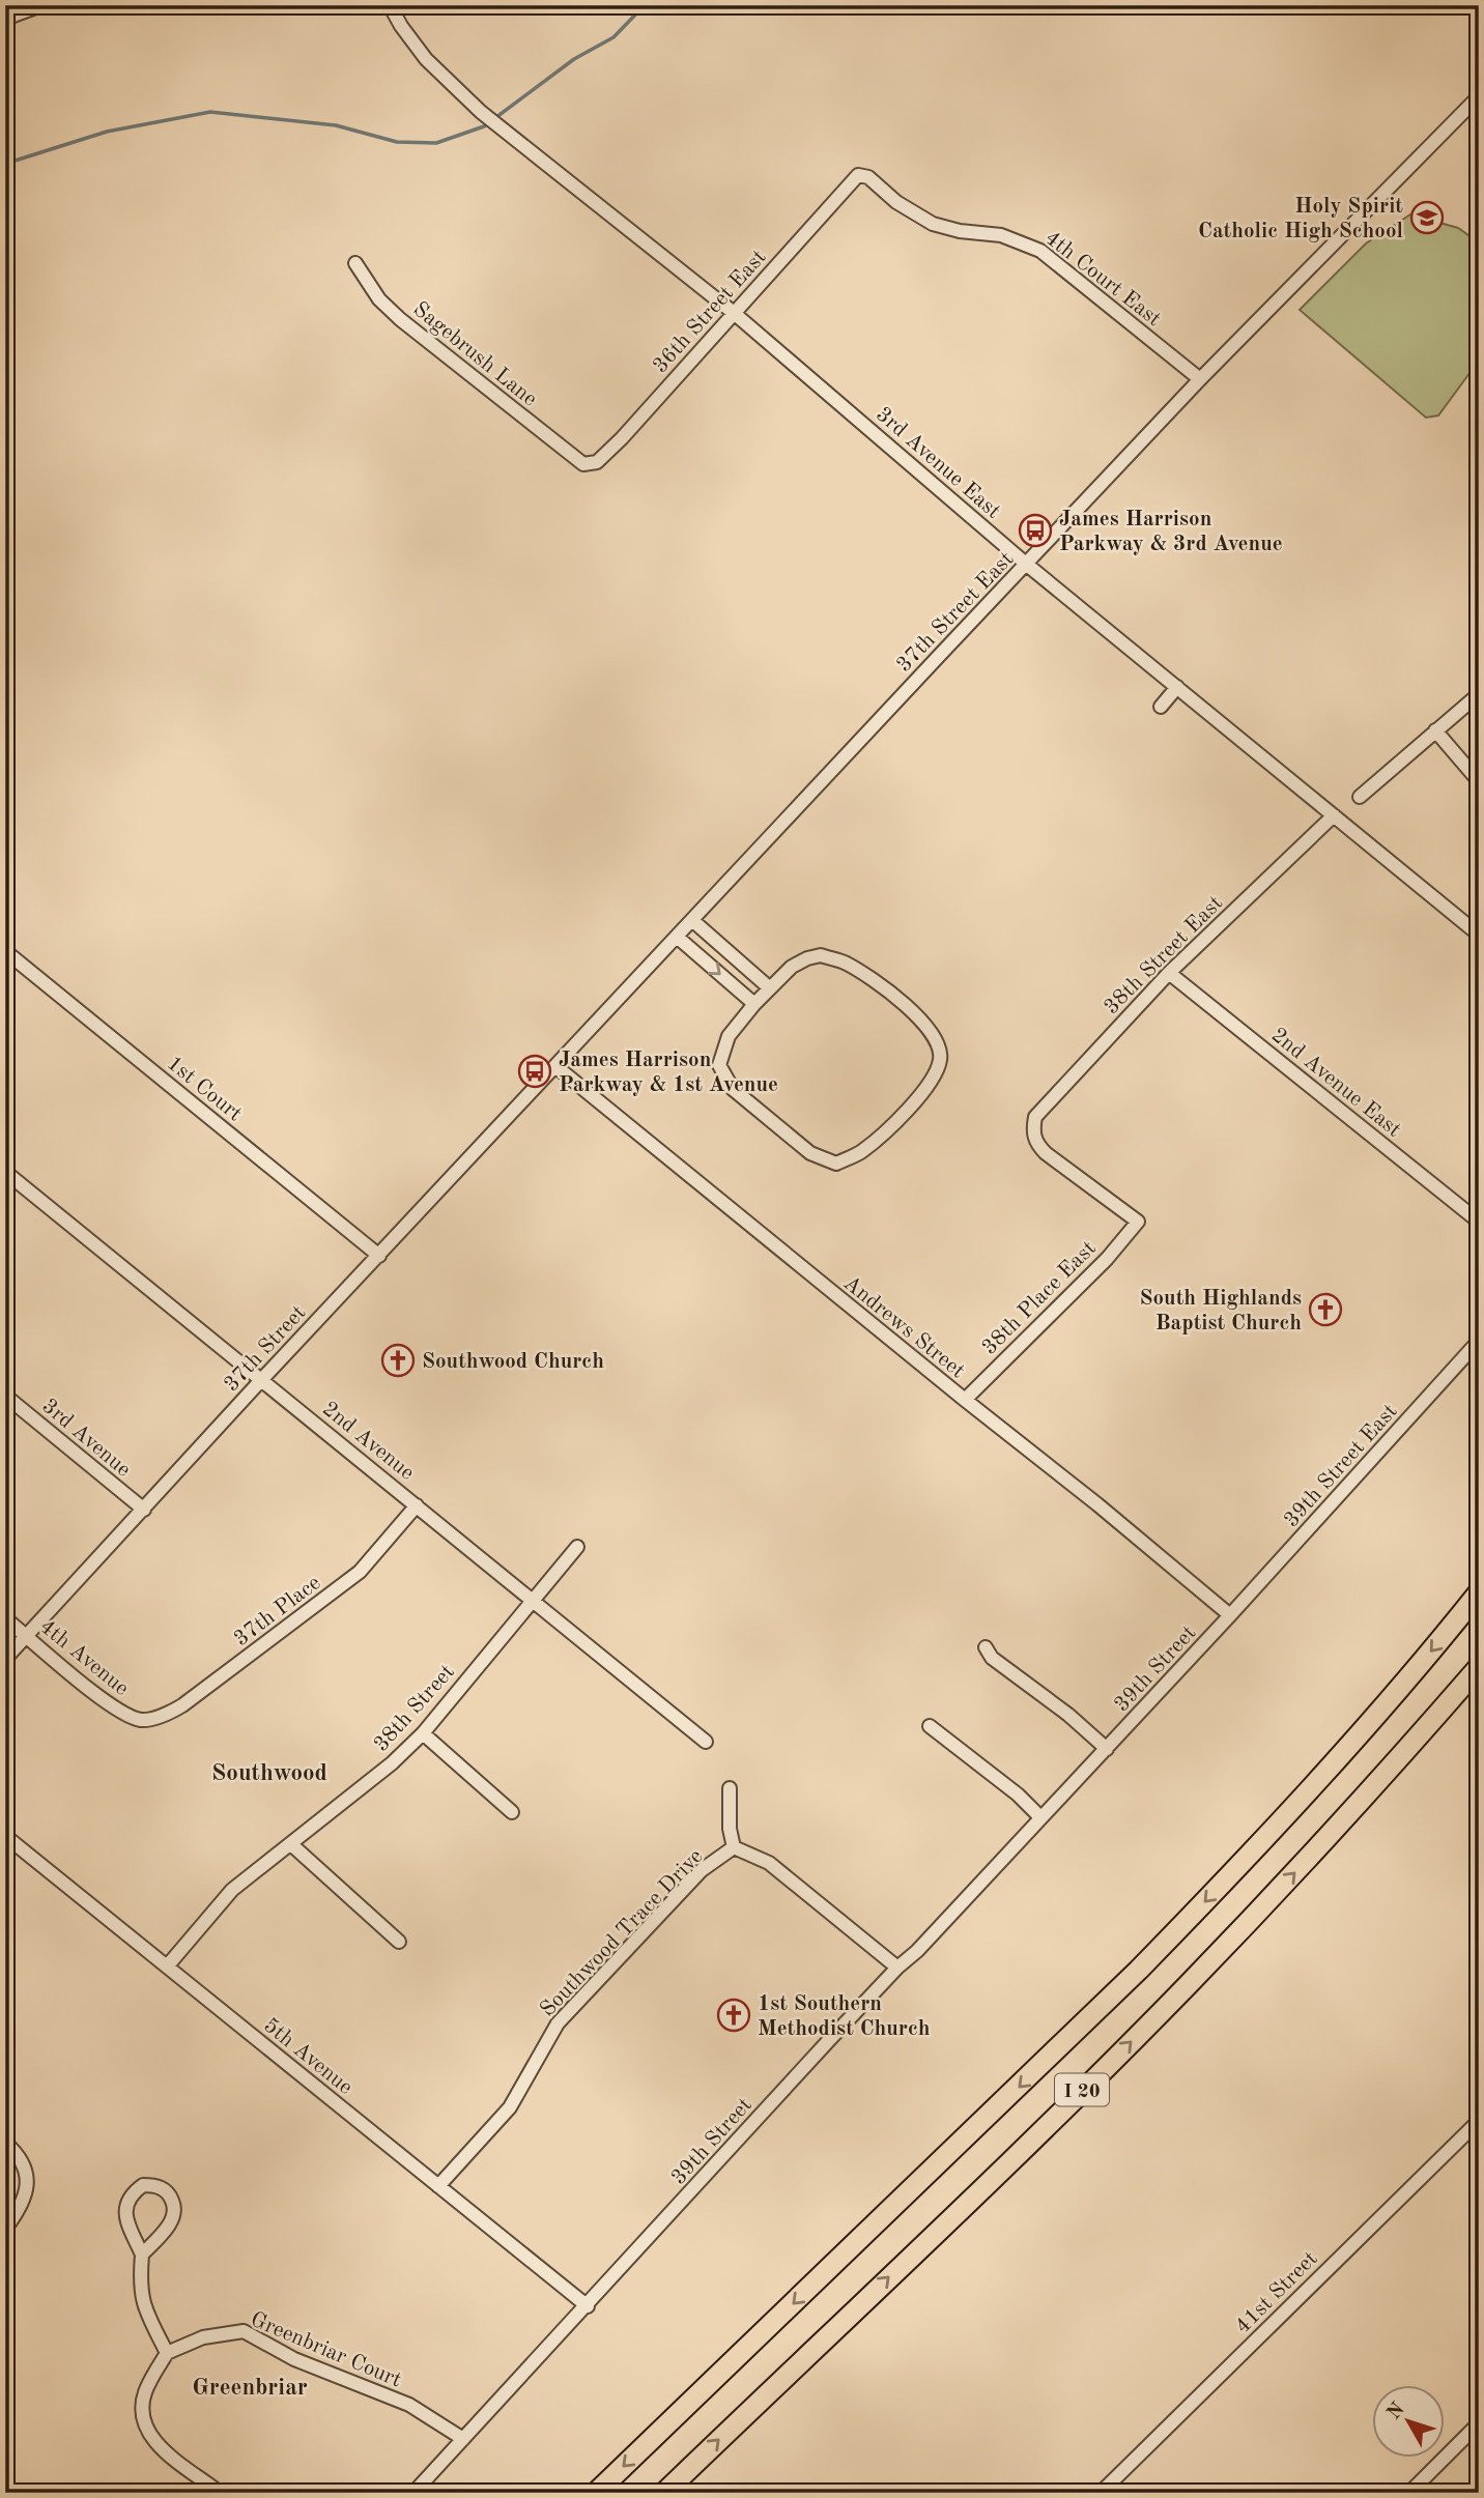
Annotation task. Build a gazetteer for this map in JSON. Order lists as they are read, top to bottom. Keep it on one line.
{"streets":{"highway":["I 20"],"street":["4th Court East","36th Street East","Sagebrush Lane","3rd Avenue East","37th Street East","38th Street East","2nd Avenue East","1st Court","38th Place East","Andrews Street","37th Street","3rd Avenue","2nd Avenue","39th Street East","37th Place","4th Avenue","39th Street","38th Street","Southwood Trace Drive","5th Avenue","41st Street","Greenbriar Court"]},"crossings":[["4th Court East","36th Street East"],["4th Court East","37th Street East"],["36th Street East","Sagebrush Lane"],["36th Street East","3rd Avenue East"],["3rd Avenue East","37th Street East"],["3rd Avenue East","38th Street East"],["37th Street East","Andrews Street"],["37th Street East","37th Street"],["38th Street East","2nd Avenue East"],["38th Street East","38th Place East"],["1st Court","37th Street"],["38th Place East","Andrews Street"],["Andrews Street","37th Street"],["Andrews Street","39th Street East"],["Andrews Street","39th Street"],["37th Street","3rd Avenue"],["37th Street","2nd Avenue"],["37th Street","4th Avenue"],["2nd Avenue","37th Place"],["2nd Avenue","38th Street"],["39th Street East","39th Street"],["37th Place","4th Avenue"],["39th Street","5th Avenue"],["39th Street","Greenbriar Court"],["38th Street","5th Avenue"],["Southwood Trace Drive","5th Avenue"]],"districts":["Southwood","Greenbriar"],"places":{"school or university":["Holy Spirit Catholic High School"],"bus stop":["James Harrison Parkway & 3rd Avenue","James Harrison Parkway & 1st Avenue"],"church":["South Highlands Baptist Church","Southwood Church","1st Southern Methodist Church"]},"north":"top left"}
